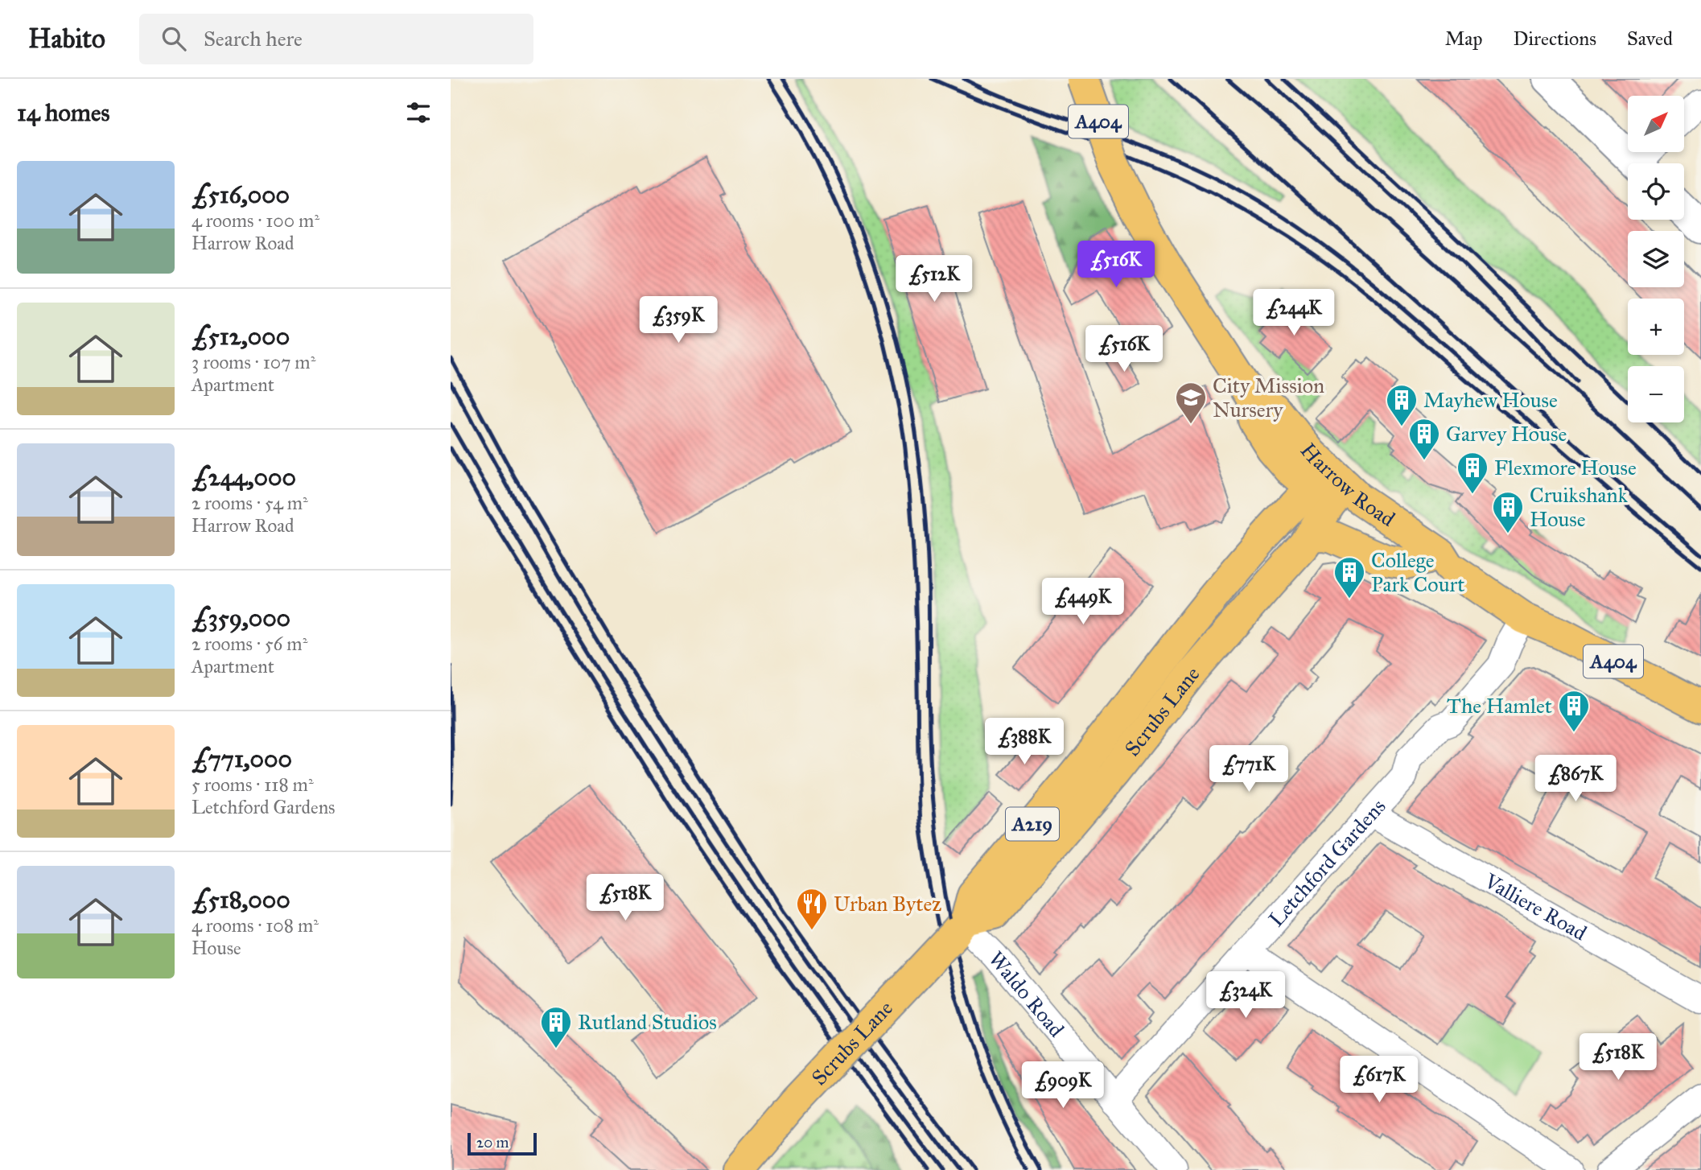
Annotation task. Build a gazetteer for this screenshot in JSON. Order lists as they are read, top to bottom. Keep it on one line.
{"streets":{"main road":["A404","Harrow Road","Scrubs Lane","A219"],"street":["Letchford Gardens","Valliere Road","Waldo Road"]},"crossings":[["Harrow Road","Scrubs Lane"],["Harrow Road","Letchford Gardens"],["Scrubs Lane","Waldo Road"],["Letchford Gardens","Valliere Road"],["Letchford Gardens","Waldo Road"]],"places":{"school or university":["City Mission Nursery"],"building":["Mayhew House","Garvey House","Flexmore House","Cruikshank House","College Park Court","The Hamlet","Rutland Studios"],"restaurant":["Urban Bytez"]},"scale_bar":"20 m","north":"top right","page":{"header":"Habito","search":"Search here","nav":["Map","Directions","Saved"],"heading":"14 homes","map_buttons":["+","−"],"list":[{"name":"£516,000","note":"4 rooms · 100 m² · Harrow Road"},{"name":"£512,000","note":"3 rooms · 107 m² · Apartment"},{"name":"£244,000","note":"2 rooms · 54 m² · Harrow Road"},{"name":"£359,000","note":"2 rooms · 56 m² · Apartment"},{"name":"£771,000","note":"5 rooms · 118 m² · Letchford Gardens"},{"name":"£518,000","note":"4 rooms · 108 m² · House"}],"price":["£516K","£512K","£244K","£359K","£516K","£449K","£388K","£771K","£867K","£518K","£324K","£518K","£617K","£909K"],"scale":"20 m"}}
